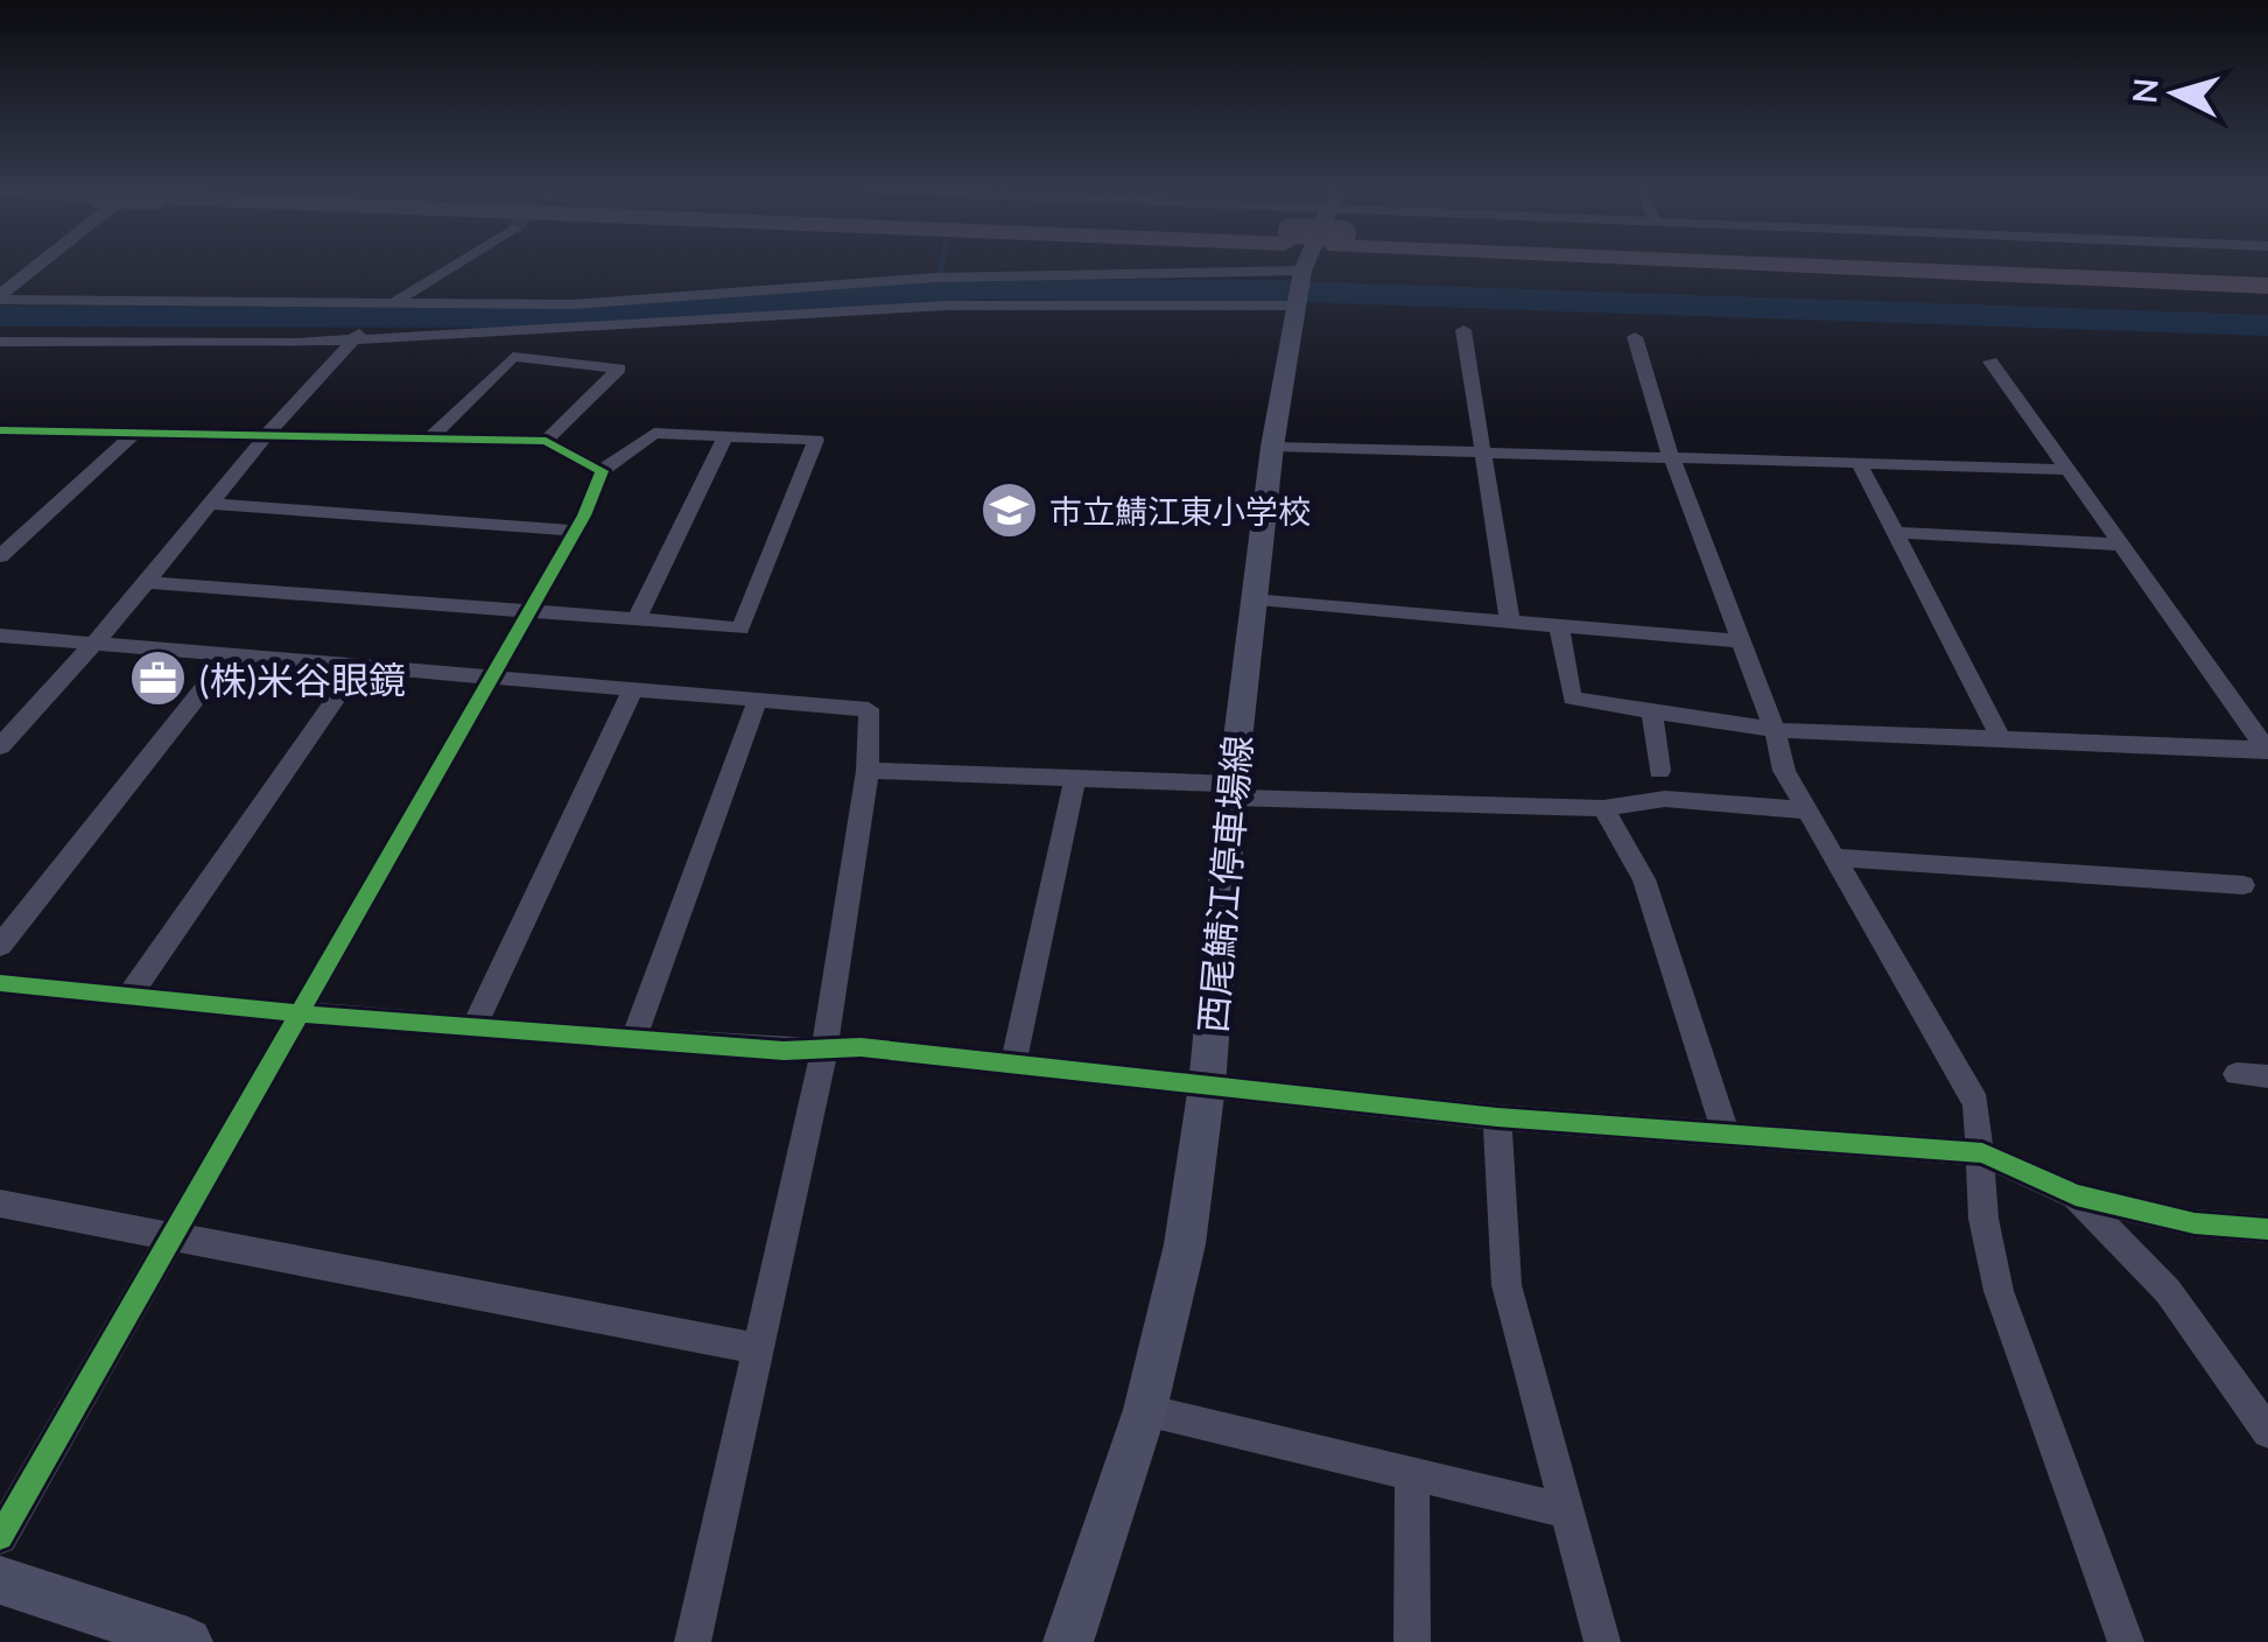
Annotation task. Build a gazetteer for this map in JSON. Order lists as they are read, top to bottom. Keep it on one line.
{"streets":{"main road":["西尾鯖江停車場線"]},"places":{"school or university":["市立鯖江東小学校"],"office":["(株)米谷眼鏡"]},"north":"left"}
